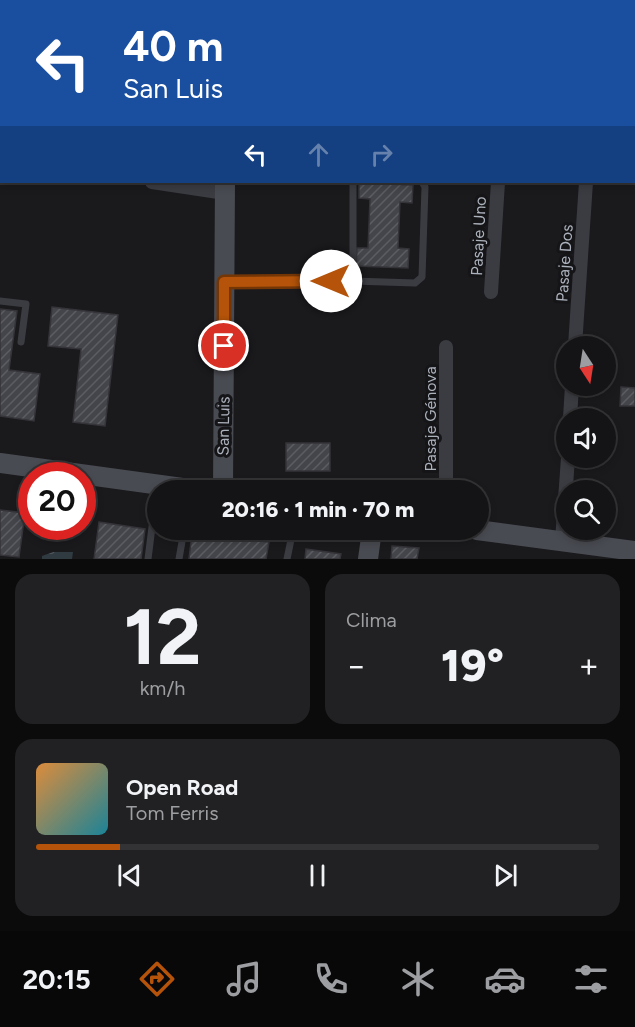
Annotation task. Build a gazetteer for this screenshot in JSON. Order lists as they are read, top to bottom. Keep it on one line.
{"streets":{"main road":["San Luis"],"street":["Pasaje Uno","Pasaje Dos","Pasaje Génova"]},"north":"bottom","page":{"turn":["40 m","San Luis"],"limit":"20","trip":"20:16 · 1 min · 70 m","tile":[["12","km/h"],"Clima"],"heat":["−","19°","+"],"song":["Open Road","Tom Ferris"],"tabs":"20:15"}}
